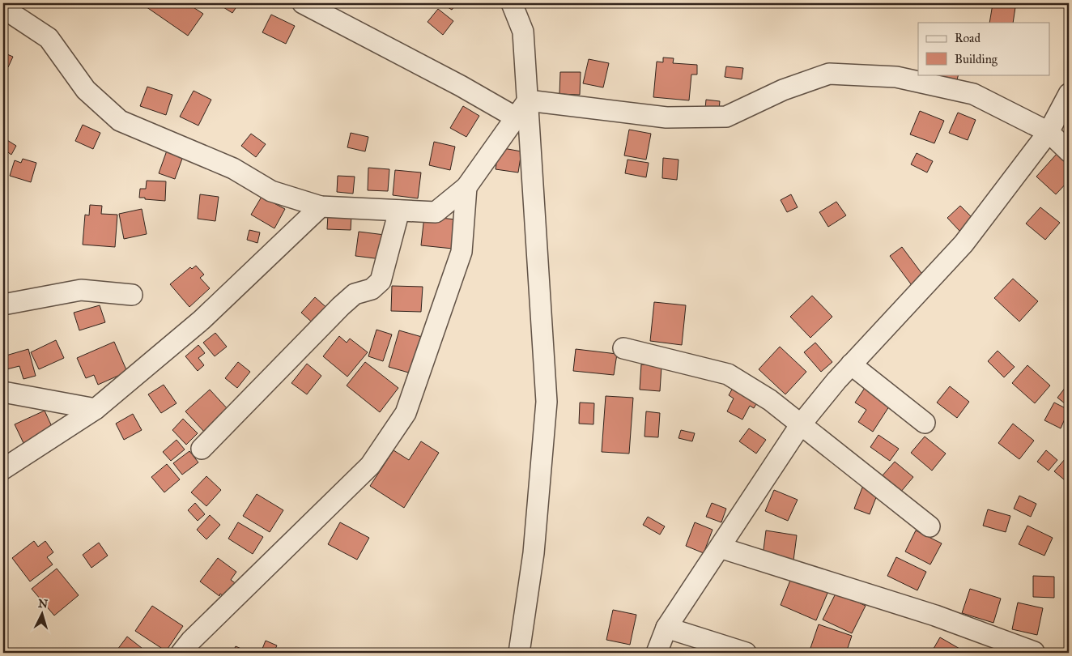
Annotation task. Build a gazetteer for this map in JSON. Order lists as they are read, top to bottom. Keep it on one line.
{"legend":["Road","Building"],"north":"top"}
